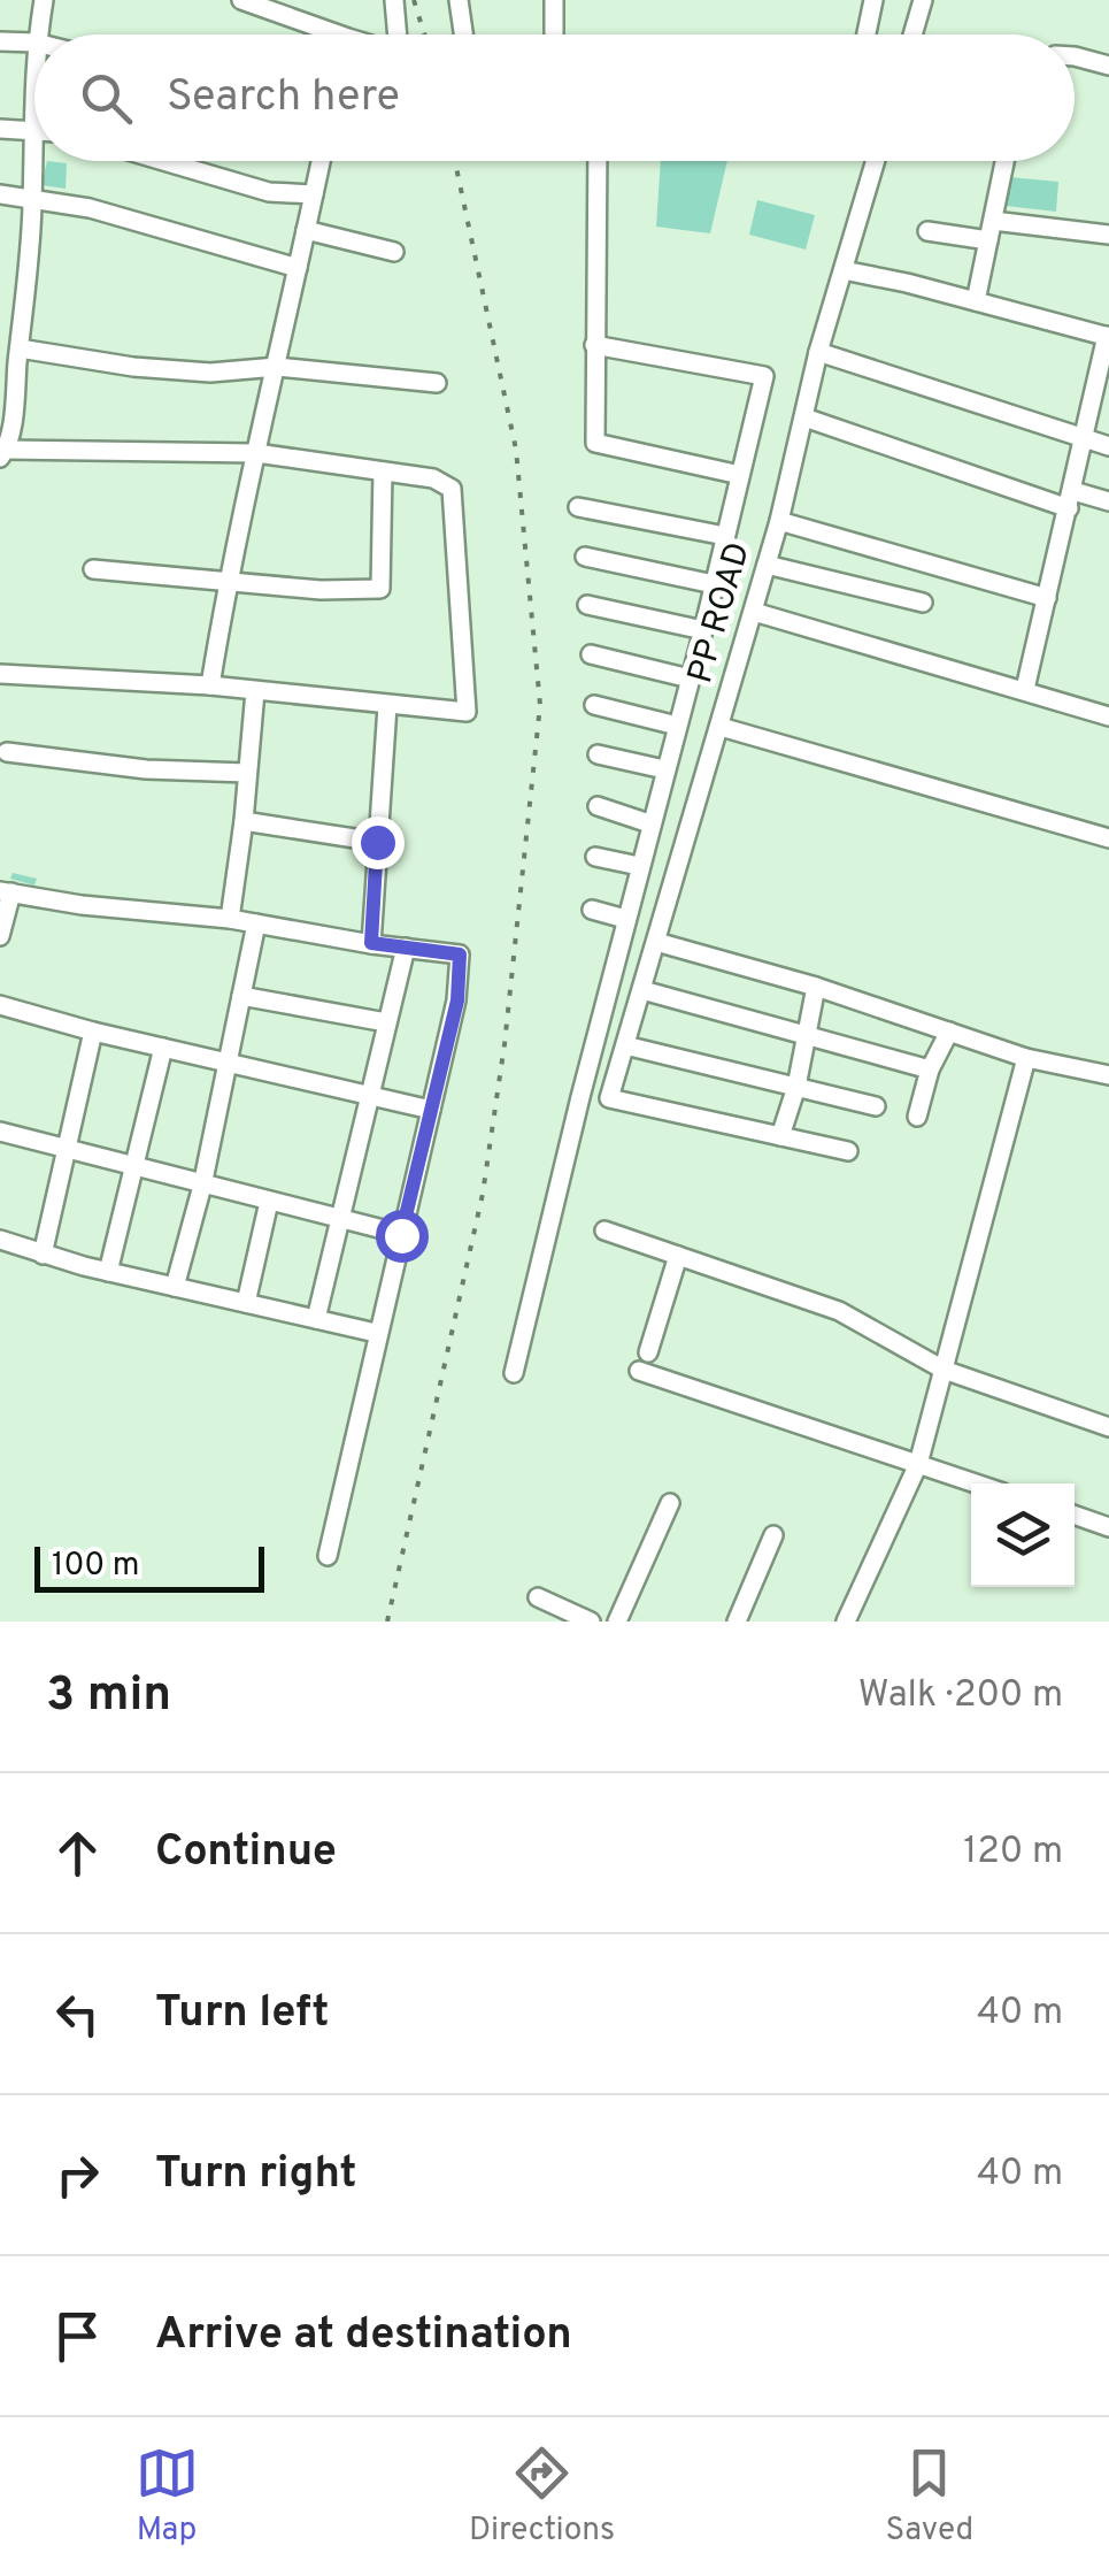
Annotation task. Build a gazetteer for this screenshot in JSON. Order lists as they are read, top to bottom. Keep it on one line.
{"streets":{"street":["PP ROAD"]},"scale_bar":"100 m","page":{"search":"Search here","scale":"100 m","heading":["3 min","Walk · 200 m"],"list":[["Continue","120 m"],["Turn left","40 m"],["Turn right","40 m"],"Arrive at destination"],"nav":["Map","Directions","Saved"]}}
